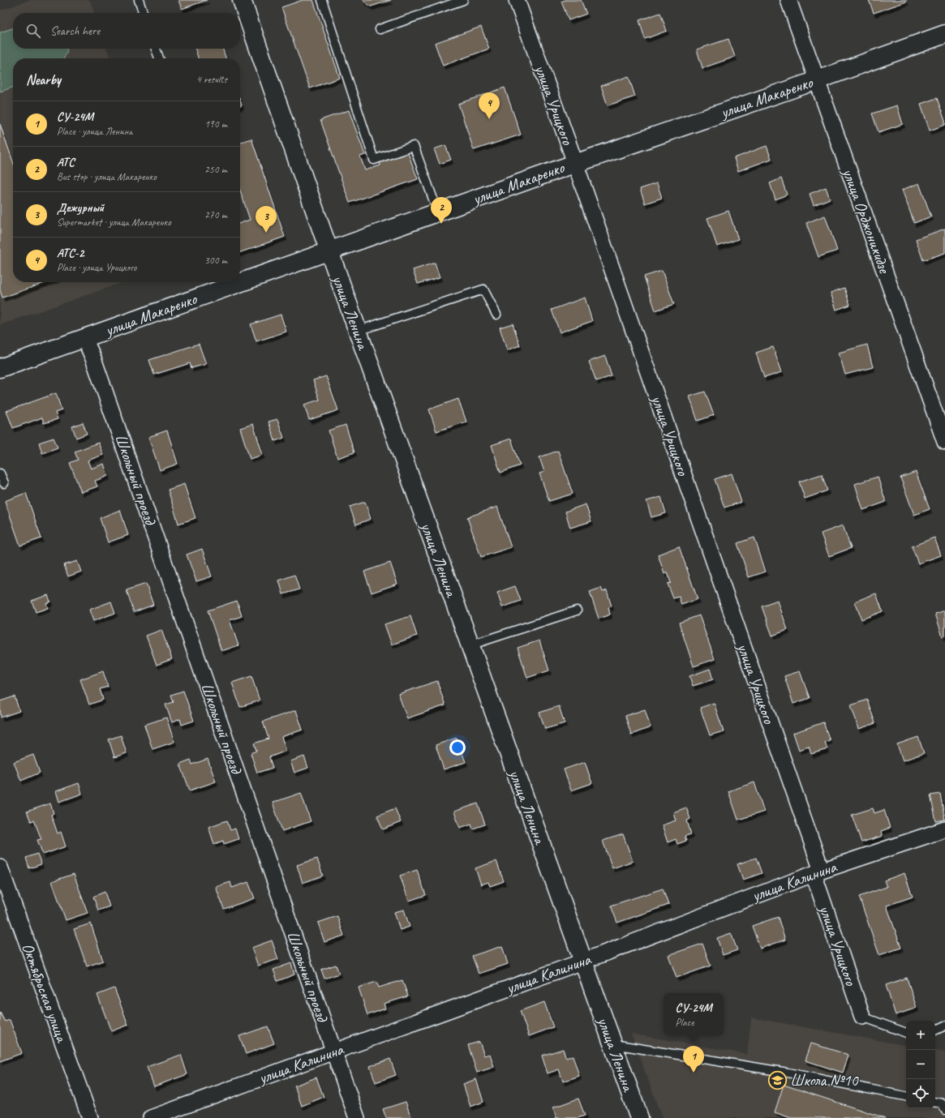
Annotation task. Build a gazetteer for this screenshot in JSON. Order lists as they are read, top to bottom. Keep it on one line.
{"streets":{"street":["улица Макаренко","улица Урицкого","улица Орджоникидзе","улица Ленина","Школьный проезд","улица Калинина","Октябрьская улица"]},"crossings":[["улица Макаренко","улица Урицкого"],["улица Макаренко","улица Орджоникидзе"],["улица Макаренко","улица Ленина"],["улица Макаренко","Школьный проезд"],["улица Урицкого","улица Калинина"],["улица Ленина","улица Калинина"],["Школьный проезд","улица Калинина"]],"places":{"school or university":["Школа №10"]},"page":{"search":"Search here","heading":["Nearby","4 results"],"pins":["4","2","3","1"],"list":[{"mark":"1","name":"СУ-24М","note":"Place · улица Ленина","value":"190 m"},{"mark":"2","name":"АТС","note":"Bus stop · улица Макаренко","value":"250 m"},{"mark":"3","name":"Дежурный","note":"Supermarket · улица Макаренко","value":"270 m"},{"mark":"4","name":"АТС-2","note":"Place · улица Урицкого","value":"300 m"}],"popup":["СУ-24М","Place"],"map_buttons":["+","−"]}}
